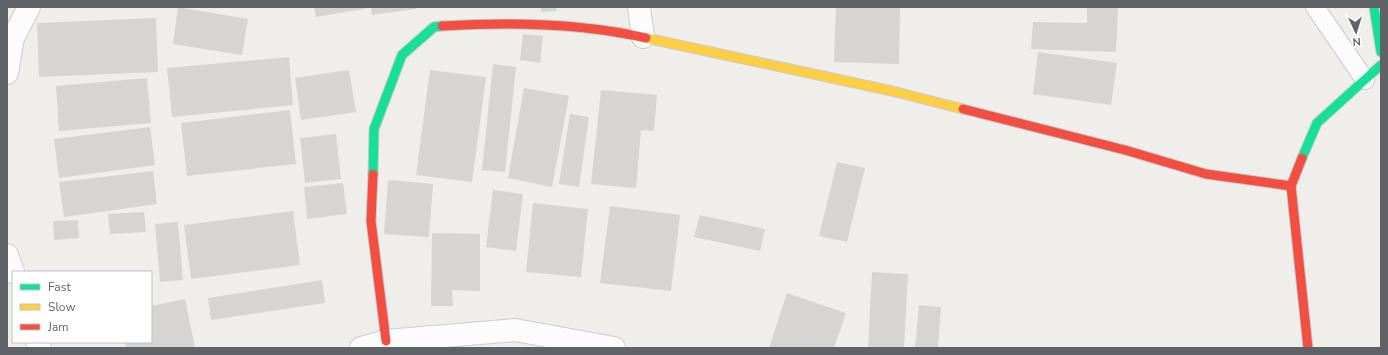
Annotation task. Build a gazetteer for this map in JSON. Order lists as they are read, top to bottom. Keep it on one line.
{"legend":["Fast","Slow","Jam"],"north":"bottom"}
